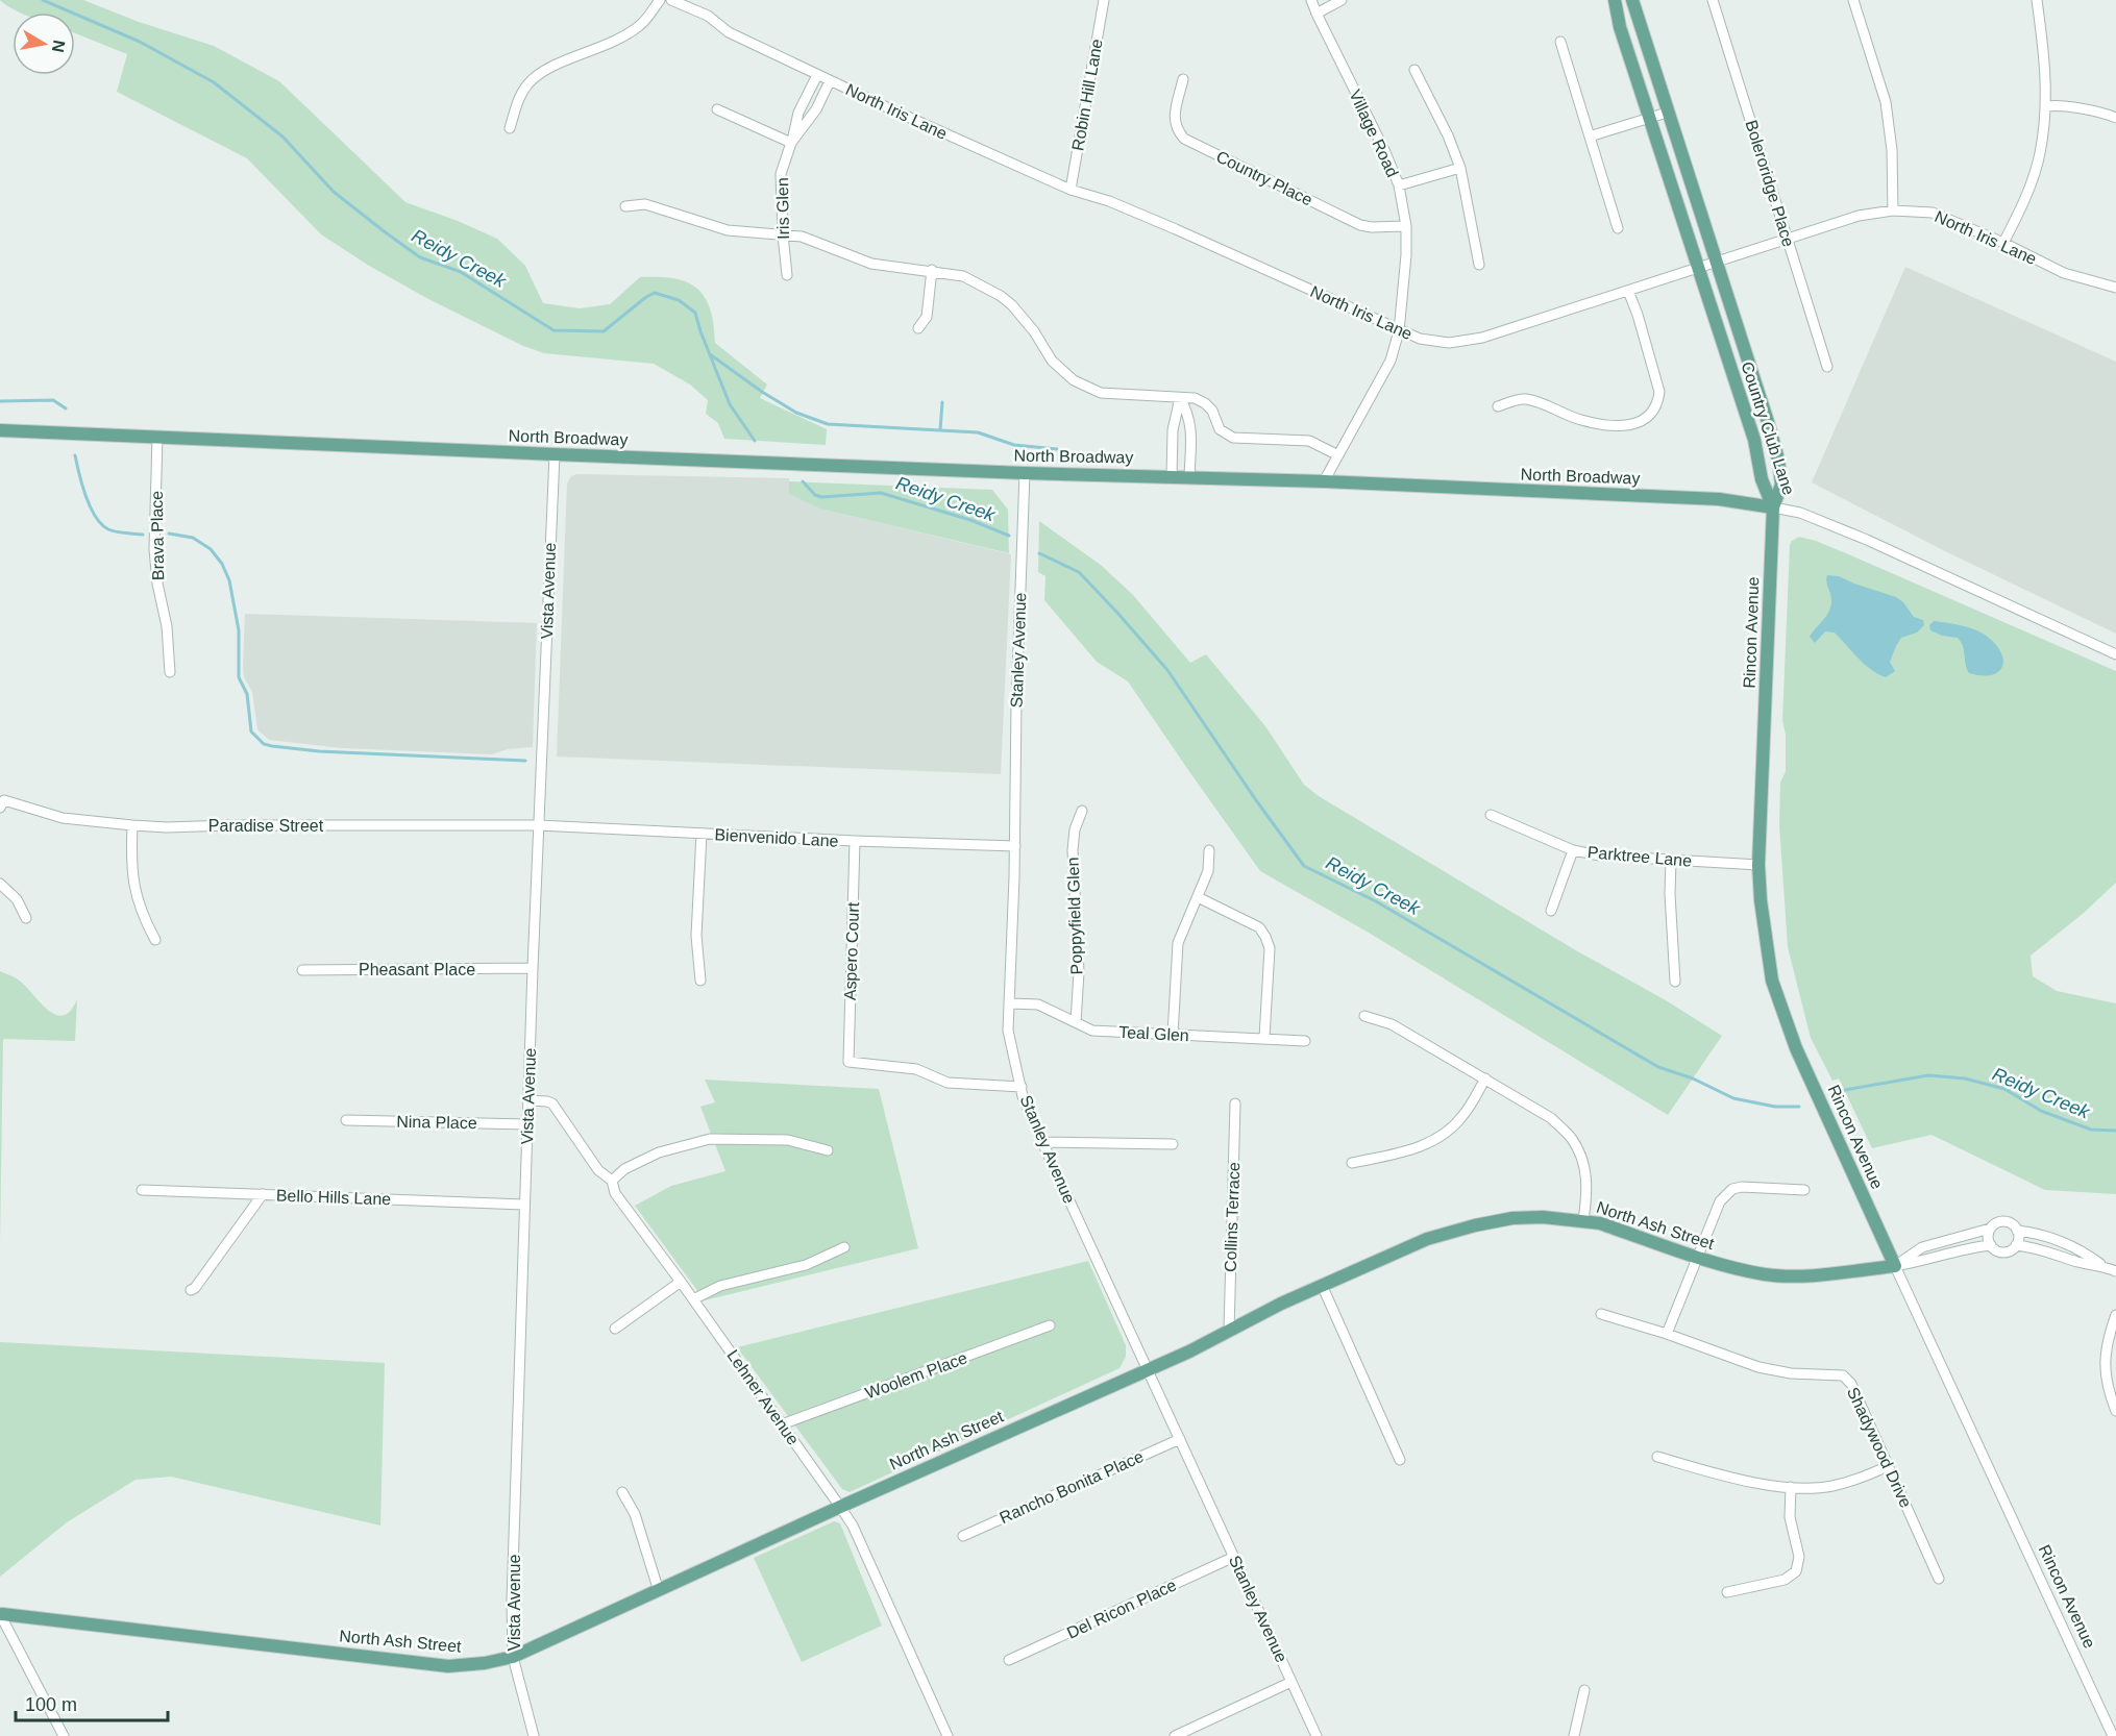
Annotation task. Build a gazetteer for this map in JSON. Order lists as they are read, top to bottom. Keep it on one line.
{"streets":{"main road":["Country Club Lane","North Broadway","Rincon Avenue","North Ash Street"],"street":["Robin Hill Lane","North Iris Lane","Village Road","Country Place","Boleroridge Place","Iris Glen","Brava Place","Vista Avenue","Stanley Avenue","Paradise Street","Bienvenido Lane","Parktree Lane","Poppyfield Glen","Aspero Court","Pheasant Place","Teal Glen","Nina Place","Bello Hills Lane","Collins Terrace","Woolem Place","Lehner Avenue","Shadywood Drive","Rancho Bonita Place","Del Ricon Place"]},"crossings":[["Robin Hill Lane","North Iris Lane"],["North Iris Lane","Village Road"],["North Iris Lane","Boleroridge Place"],["North Iris Lane","Iris Glen"],["North Iris Lane","Country Club Lane"],["Village Road","Country Place"],["Village Road","North Broadway"],["Country Club Lane","North Broadway"],["Country Club Lane","Rincon Avenue"],["North Broadway","Brava Place"],["North Broadway","Vista Avenue"],["North Broadway","Rincon Avenue"],["North Broadway","Stanley Avenue"],["Vista Avenue","Paradise Street"],["Vista Avenue","Bienvenido Lane"],["Vista Avenue","Pheasant Place"],["Vista Avenue","Nina Place"],["Vista Avenue","Bello Hills Lane"],["Vista Avenue","North Ash Street"],["Vista Avenue","Lehner Avenue"],["Rincon Avenue","Parktree Lane"],["Rincon Avenue","North Ash Street"],["Stanley Avenue","Bienvenido Lane"],["Stanley Avenue","Aspero Court"],["Stanley Avenue","Teal Glen"],["Stanley Avenue","North Ash Street"],["Stanley Avenue","Rancho Bonita Place"],["Stanley Avenue","Del Ricon Place"],["Paradise Street","Bienvenido Lane"],["Bienvenido Lane","Aspero Court"],["Poppyfield Glen","Teal Glen"],["Collins Terrace","North Ash Street"],["North Ash Street","Lehner Avenue"],["Woolem Place","Lehner Avenue"]],"water":["Reidy Creek"],"scale_bar":"100 m","north":"right"}
